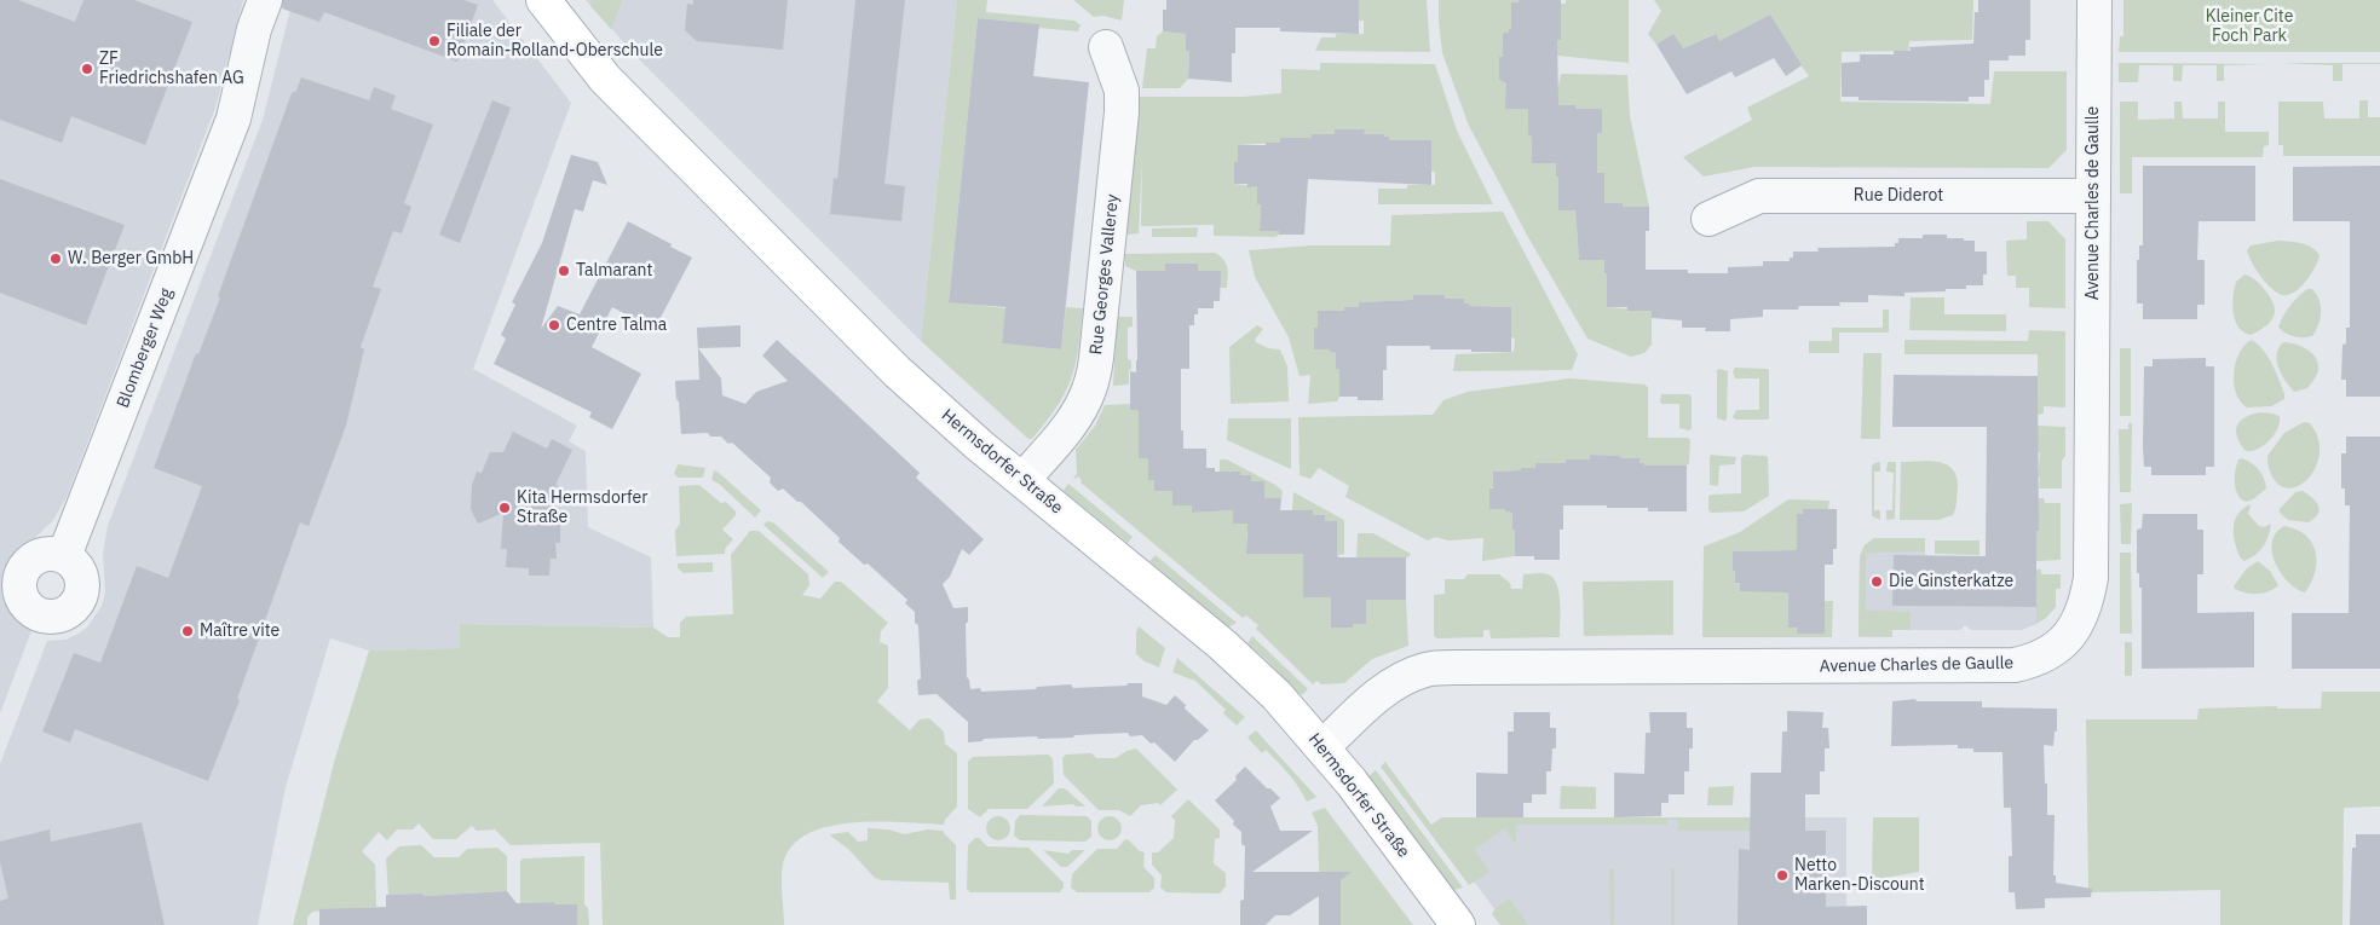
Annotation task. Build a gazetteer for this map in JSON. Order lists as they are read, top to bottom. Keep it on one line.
{"streets":{"main road":["Hermsdorfer Straße"],"street":["Rue Diderot","Avenue Charles de Gaulle","Rue Georges Vallerey","Blomberger Weg"]},"crossings":[["Rue Diderot","Avenue Charles de Gaulle"],["Avenue Charles de Gaulle","Hermsdorfer Straße"],["Rue Georges Vallerey","Hermsdorfer Straße"]],"parks":["Kleiner Cite Foch Park"],"places":["Filiale der Romain-Rolland-Oberschule","ZF Friedrichshafen AG","W. Berger GmbH","Talmarant","Centre Talma","Kita Hermsdorfer Straße","Die Ginsterkatze","Maître vite","Netto Marken-Discount"]}
